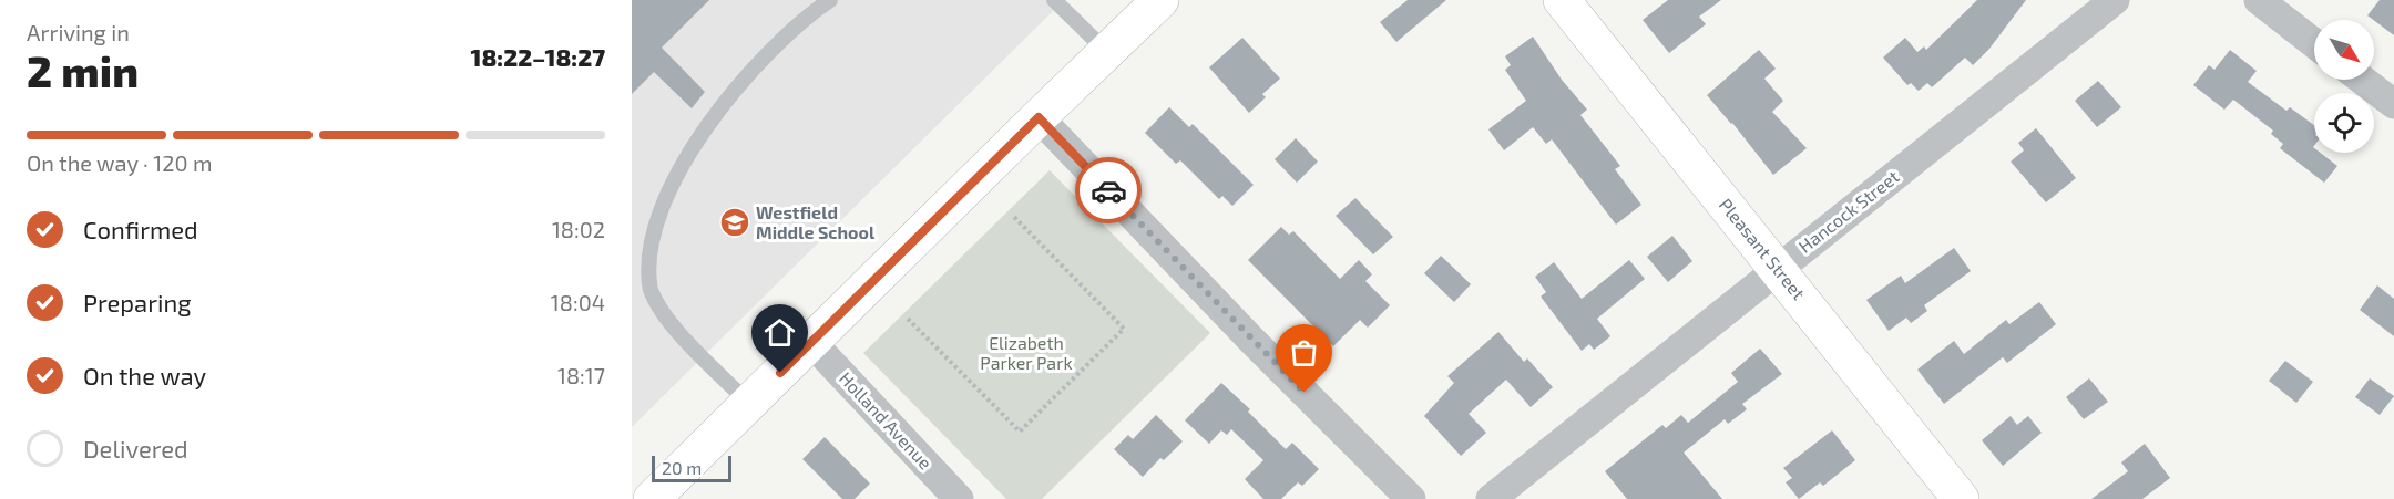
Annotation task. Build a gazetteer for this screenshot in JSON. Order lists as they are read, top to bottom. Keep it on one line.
{"streets":{"main road":["Pleasant Street"],"street":["Hancock Street","Holland Avenue"]},"crossings":[["Hancock Street","Pleasant Street"]],"parks":["Elizabeth Parker Park"],"places":{"school or university":["Westfield Middle School"]},"scale_bar":"20 m","north":"bottom right","page":{"heading":["2 min","Arriving in","18:22–18:27"],"bar":"On the way · 120 m","list":[["Confirmed","18:02"],["Preparing","18:04"],["On the way","18:17"],"Delivered"],"scale":"20 m"}}
